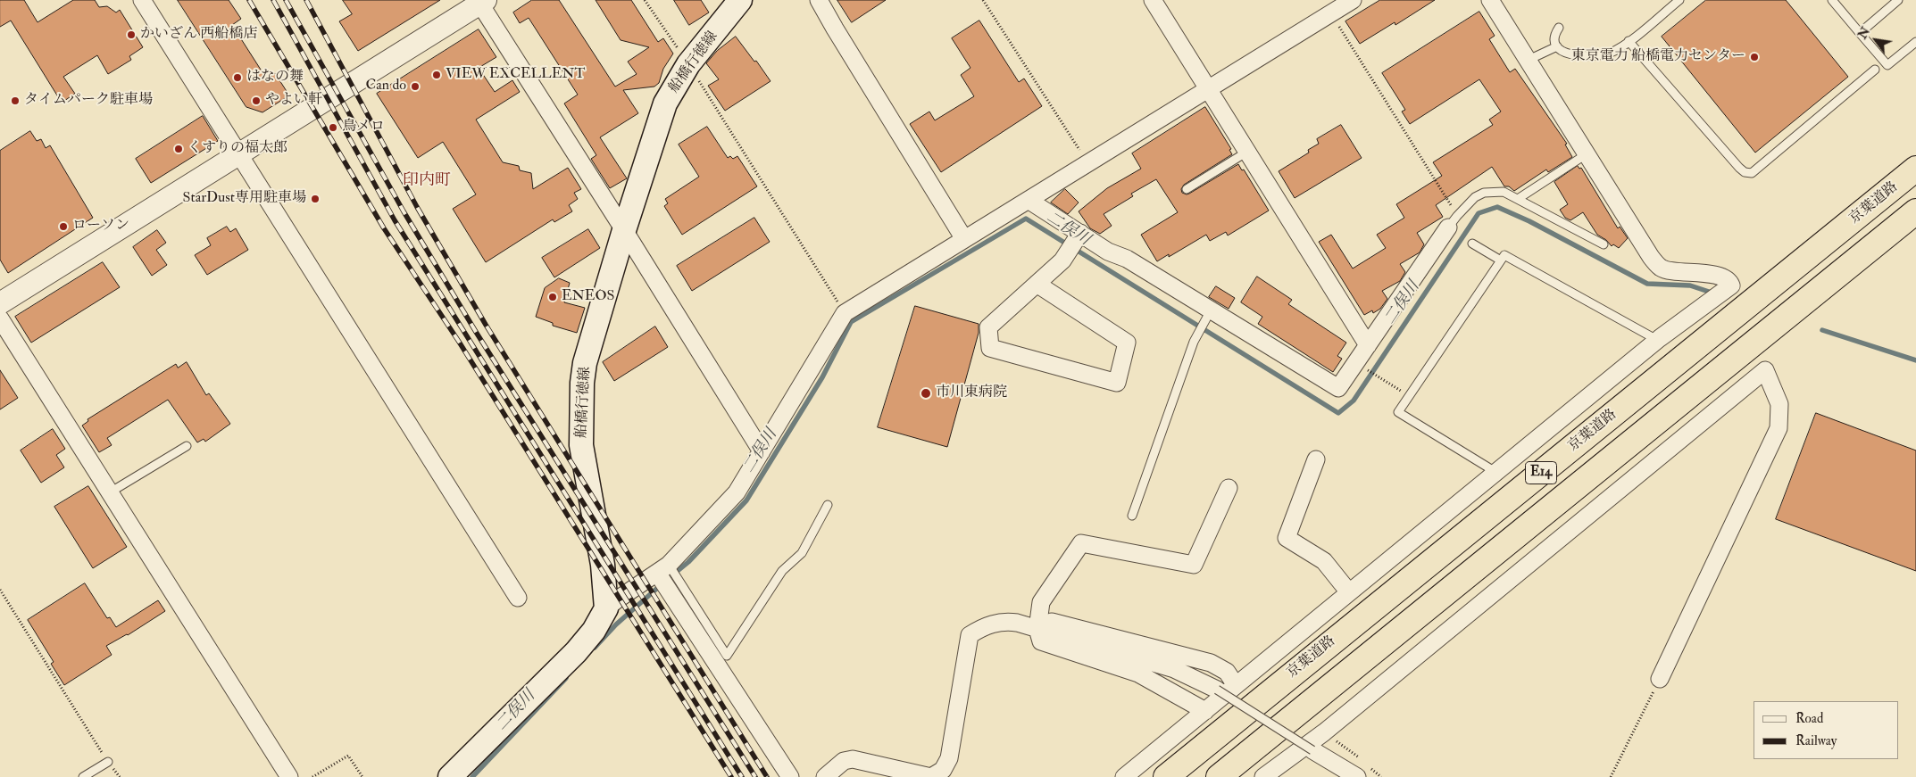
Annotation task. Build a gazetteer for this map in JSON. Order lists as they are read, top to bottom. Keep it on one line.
{"streets":{"highway":["京葉道路","E14"],"main road":["船橋行徳線"]},"districts":["印内町"],"water":["二俣川"],"places":["かいざん 西船橋店","東京電力 船橋電力センター","VIEW EXCELLENT","はなの舞","Can do","タイムパーク駐車場","やよい軒","鳥メロ","くすりの福太郎","StarDust専用駐車場","ローソン","ENEOS","市川東病院"],"legend":["Road","Railway"],"north":"top left"}
